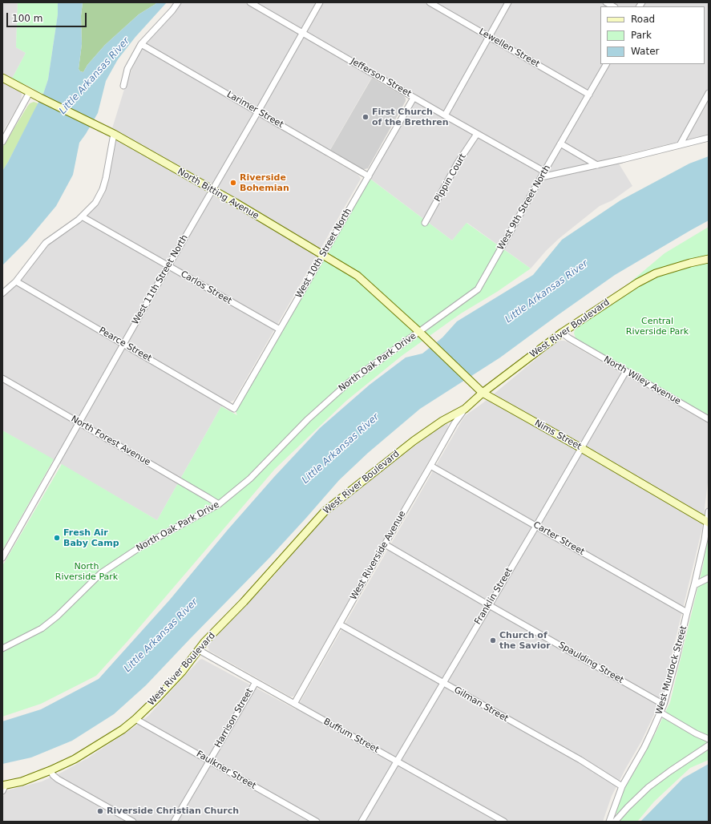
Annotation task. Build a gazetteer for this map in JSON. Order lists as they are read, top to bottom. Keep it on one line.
{"streets":{"street":["Lewellen Street","Jefferson Street","Larimer Street","Pippin Court","North Bitting Avenue","West 9th Street North","West 10th Street North","West 11th Street North","Carlos Street","West River Boulevard","Pearce Street","North Oak Park Drive","North Wiley Avenue","Nims Street","North Forest Avenue","Carter Street","West Riverside Avenue","Franklin Street","Spaulding Street","West Murdock Street","Gilman Street","Harrison Street","Buffum Street","Faulkner Street"]},"crossings":[["Lewellen Street","West 9th Street North"],["Jefferson Street","Pippin Court"],["Jefferson Street","West 9th Street North"],["Jefferson Street","West 10th Street North"],["Jefferson Street","West 11th Street North"],["Larimer Street","West 10th Street North"],["Larimer Street","West 11th Street North"],["North Bitting Avenue","West 9th Street North"],["North Bitting Avenue","West 10th Street North"],["North Bitting Avenue","West 11th Street North"],["North Bitting Avenue","North Oak Park Drive"],["North Bitting Avenue","Nims Street"],["West 9th Street North","North Oak Park Drive"],["West 9th Street North","Nims Street"],["West 10th Street North","Carlos Street"],["West 10th Street North","Pearce Street"],["West 11th Street North","Carlos Street"],["West 11th Street North","Pearce Street"],["West 11th Street North","North Forest Avenue"],["West River Boulevard","North Wiley Avenue"],["West River Boulevard","Nims Street"],["West River Boulevard","West Riverside Avenue"],["West River Boulevard","Buffum Street"],["West River Boulevard","Faulkner Street"],["North Oak Park Drive","Nims Street"],["North Oak Park Drive","North Forest Avenue"],["North Wiley Avenue","Franklin Street"],["Nims Street","Franklin Street"],["Nims Street","West Murdock Street"],["Carter Street","West Riverside Avenue"],["Carter Street","Franklin Street"],["Carter Street","West Murdock Street"],["West Riverside Avenue","Spaulding Street"],["West Riverside Avenue","Gilman Street"],["West Riverside Avenue","Buffum Street"],["Franklin Street","Spaulding Street"],["Franklin Street","Gilman Street"],["Franklin Street","Buffum Street"],["Spaulding Street","West Murdock Street"],["West Murdock Street","Gilman Street"],["Harrison Street","Buffum Street"],["Harrison Street","Faulkner Street"]],"water":["Little Arkansas River"],"parks":["Central Riverside Park","North Riverside Park"],"places":["First Church of the Brethren","Riverside Bohemian","Fresh Air Baby Camp","Church of the Savior","Riverside Christian Church"],"legend":["Road","Park","Water"],"scale_bar":"100 m"}
